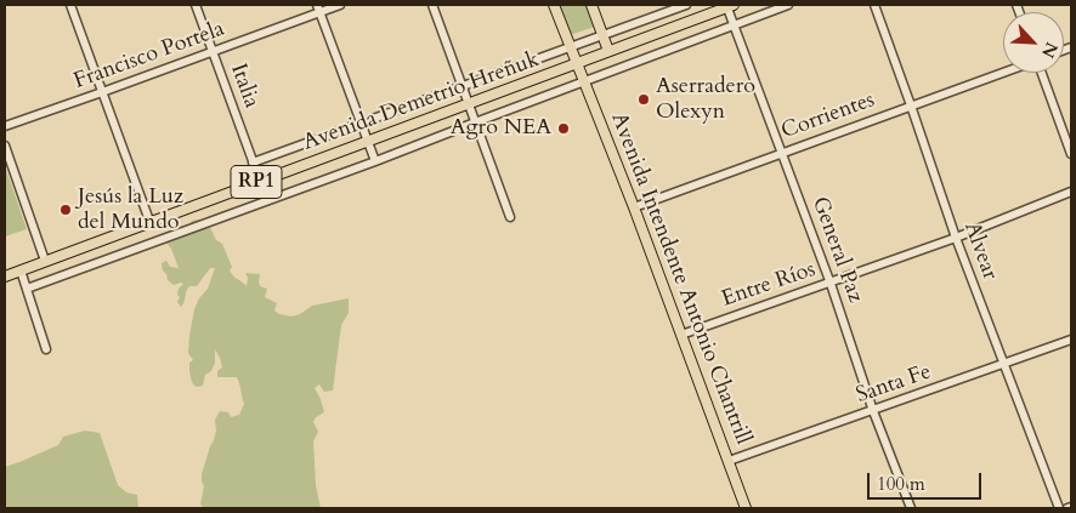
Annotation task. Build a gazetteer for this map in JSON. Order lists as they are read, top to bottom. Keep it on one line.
{"streets":{"main road":["Avenida Demetrio Hreñuk","RP1","Avenida Intendente Antonio Chantrill"],"street":["Francisco Portela","Italia","Corrientes","General Paz","Alvear","Entre Ríos","Santa Fe"]},"crossings":[["Francisco Portela","Italia"],["Italia","Avenida Demetrio Hreñuk"],["Avenida Demetrio Hreñuk","RP1"],["Avenida Demetrio Hreñuk","General Paz"],["Avenida Demetrio Hreñuk","Avenida Intendente Antonio Chantrill"],["Corrientes","General Paz"],["Corrientes","Alvear"],["Corrientes","Avenida Intendente Antonio Chantrill"],["RP1","General Paz"],["RP1","Avenida Intendente Antonio Chantrill"],["General Paz","Entre Ríos"],["General Paz","Santa Fe"],["Alvear","Entre Ríos"],["Alvear","Santa Fe"],["Avenida Intendente Antonio Chantrill","Entre Ríos"],["Avenida Intendente Antonio Chantrill","Santa Fe"]],"places":["Aserradero Olexyn","Agro NEA","Jesús la Luz del Mundo"],"scale_bar":"100 m","north":"bottom right"}
